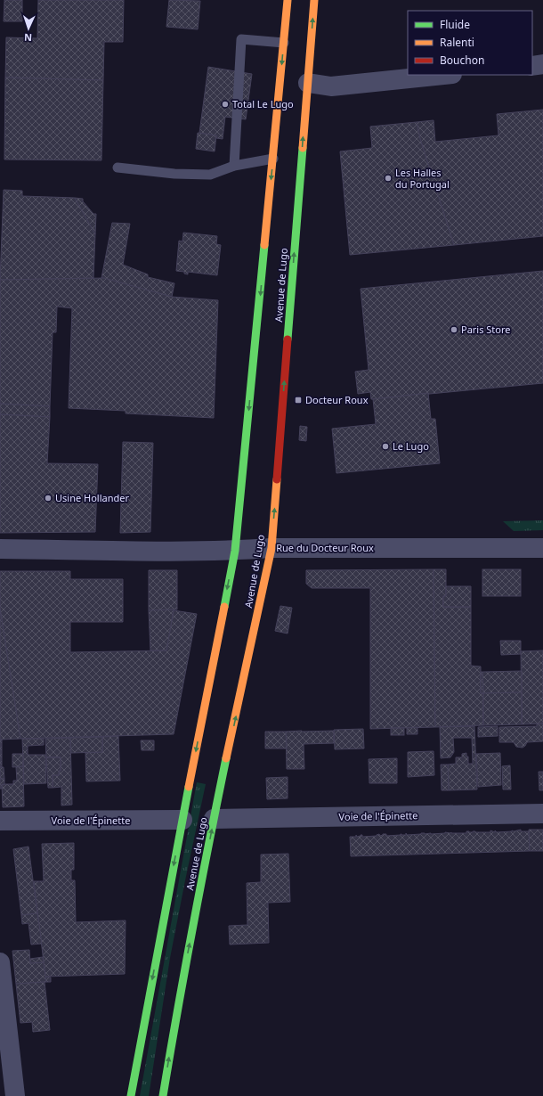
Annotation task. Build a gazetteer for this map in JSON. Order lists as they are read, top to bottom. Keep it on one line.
{"streets":{"main road":["Avenue de Lugo"],"street":["Rue du Docteur Roux","Voie de l'Épinette"]},"crossings":[["Avenue de Lugo","Rue du Docteur Roux"],["Avenue de Lugo","Voie de l'Épinette"]],"places":{"other":["Total Le Lugo","Les Halles du Portugal","Paris Store","Le Lugo","Usine Hollander"],"transit":["Docteur Roux"]},"legend":["Fluide","Ralenti","Bouchon"],"north":"bottom"}
